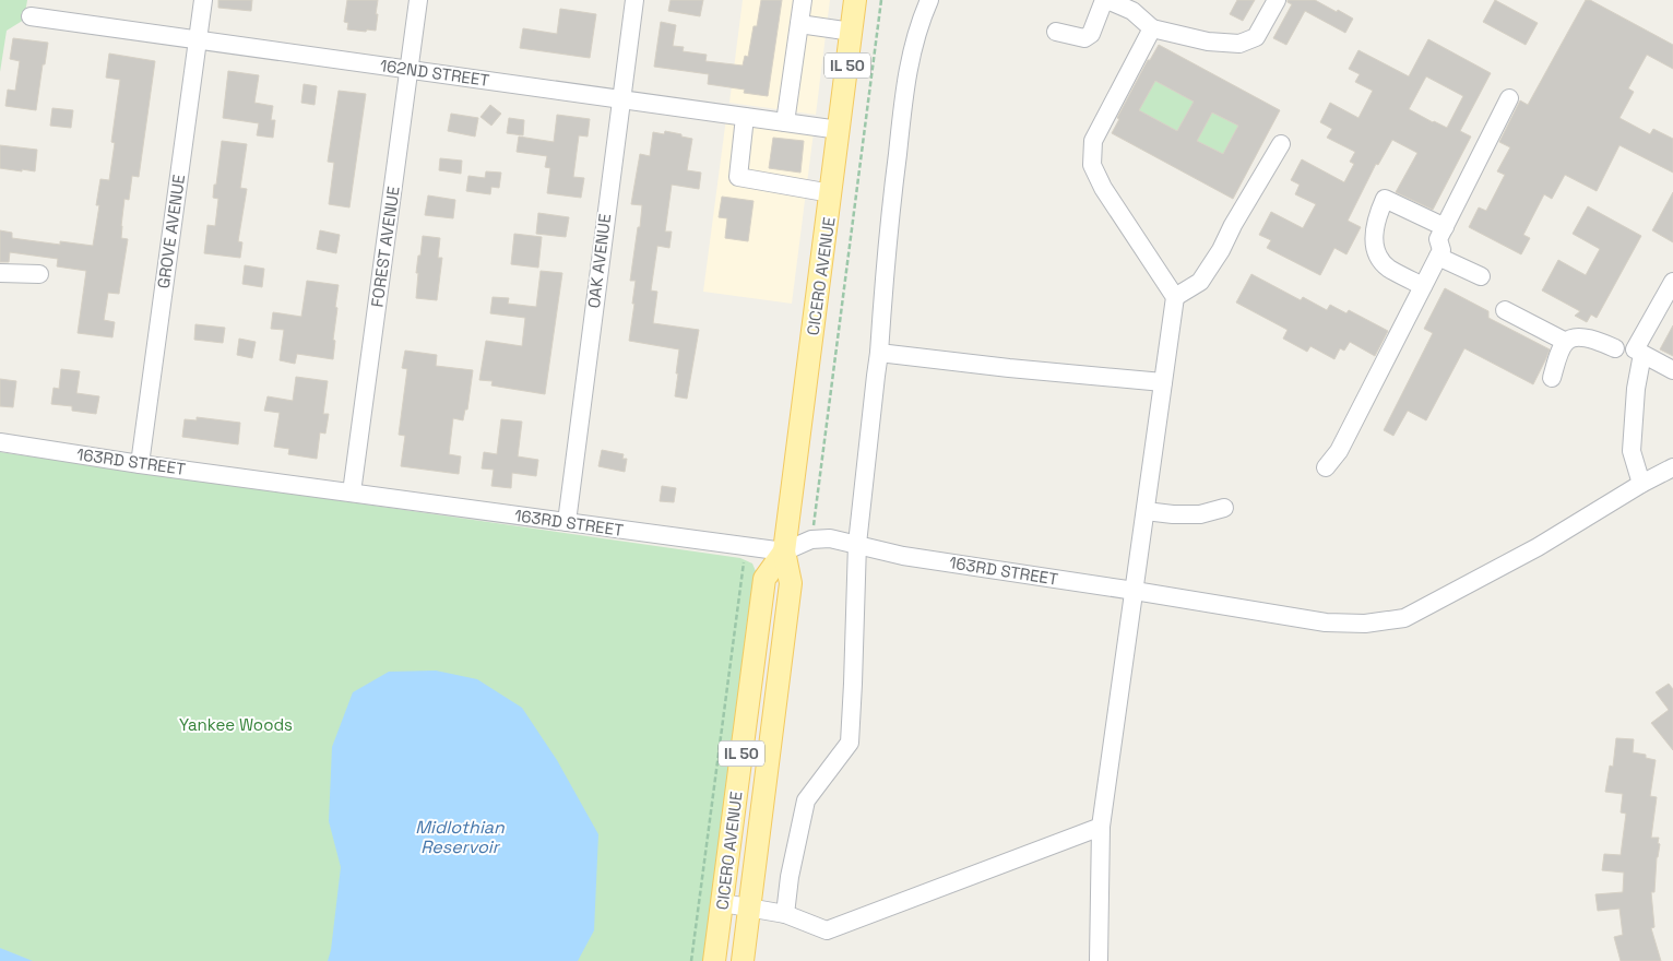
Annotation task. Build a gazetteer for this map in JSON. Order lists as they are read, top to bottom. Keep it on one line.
{"streets":{"main road":["IL 50","CICERO AVENUE"],"street":["162ND STREET","GROVE AVENUE","FOREST AVENUE","OAK AVENUE","163RD STREET"]},"crossings":[["162ND STREET","GROVE AVENUE"],["162ND STREET","FOREST AVENUE"],["162ND STREET","OAK AVENUE"],["162ND STREET","CICERO AVENUE"],["GROVE AVENUE","163RD STREET"],["FOREST AVENUE","163RD STREET"],["OAK AVENUE","163RD STREET"],["CICERO AVENUE","163RD STREET"]],"water":["Midlothian Reservoir"],"parks":["Yankee Woods"]}
